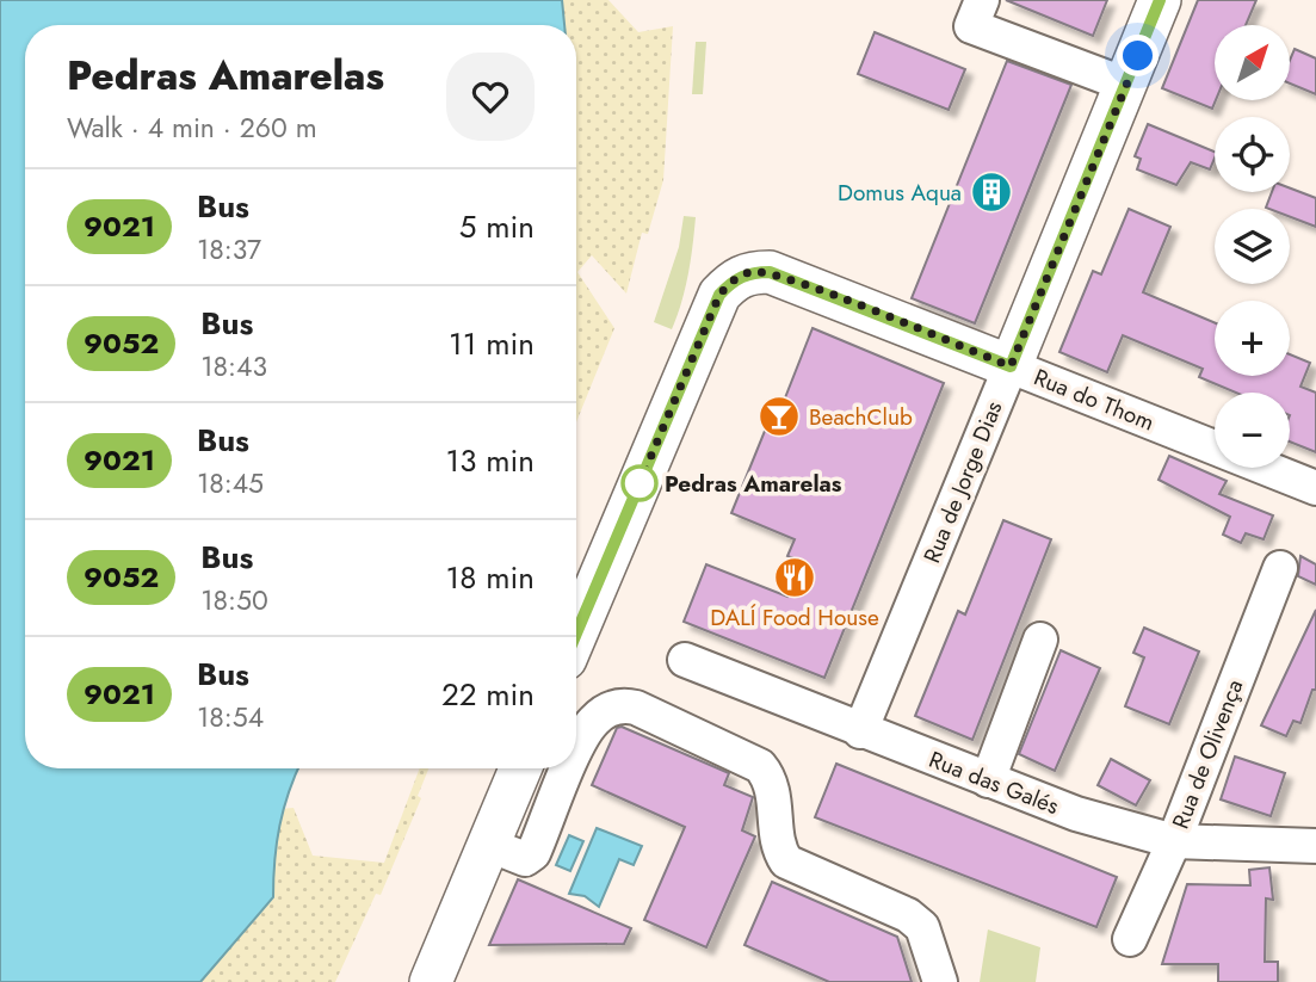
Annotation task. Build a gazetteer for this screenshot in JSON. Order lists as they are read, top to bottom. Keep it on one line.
{"streets":{"main road":["Rua do Thom","Rua de Jorge Dias"],"street":["Rua de Olivença","Rua das Galés"]},"crossings":[["Rua do Thom","Rua de Jorge Dias"],["Rua de Jorge Dias","Rua das Galés"],["Rua de Olivença","Rua das Galés"]],"places":{"building":["Domus Aqua"],"bar":["BeachClub"],"other":["Pedras Amarelas"],"restaurant":["DALÍ Food House"]},"lines":["bus line 9021"],"north":"top right","page":{"map_buttons":["+","−"],"heading":["Pedras Amarelas","Walk · 4 min · 260 m"],"list":[{"mark":"9021","name":"Bus","note":"18:37","value":"5 min"},{"mark":"9052","name":"Bus","note":"18:43","value":"11 min"},{"mark":"9021","name":"Bus","note":"18:45","value":"13 min"},{"mark":"9052","name":"Bus","note":"18:50","value":"18 min"},{"mark":"9021","name":"Bus","note":"18:54","value":"22 min"}]}}
